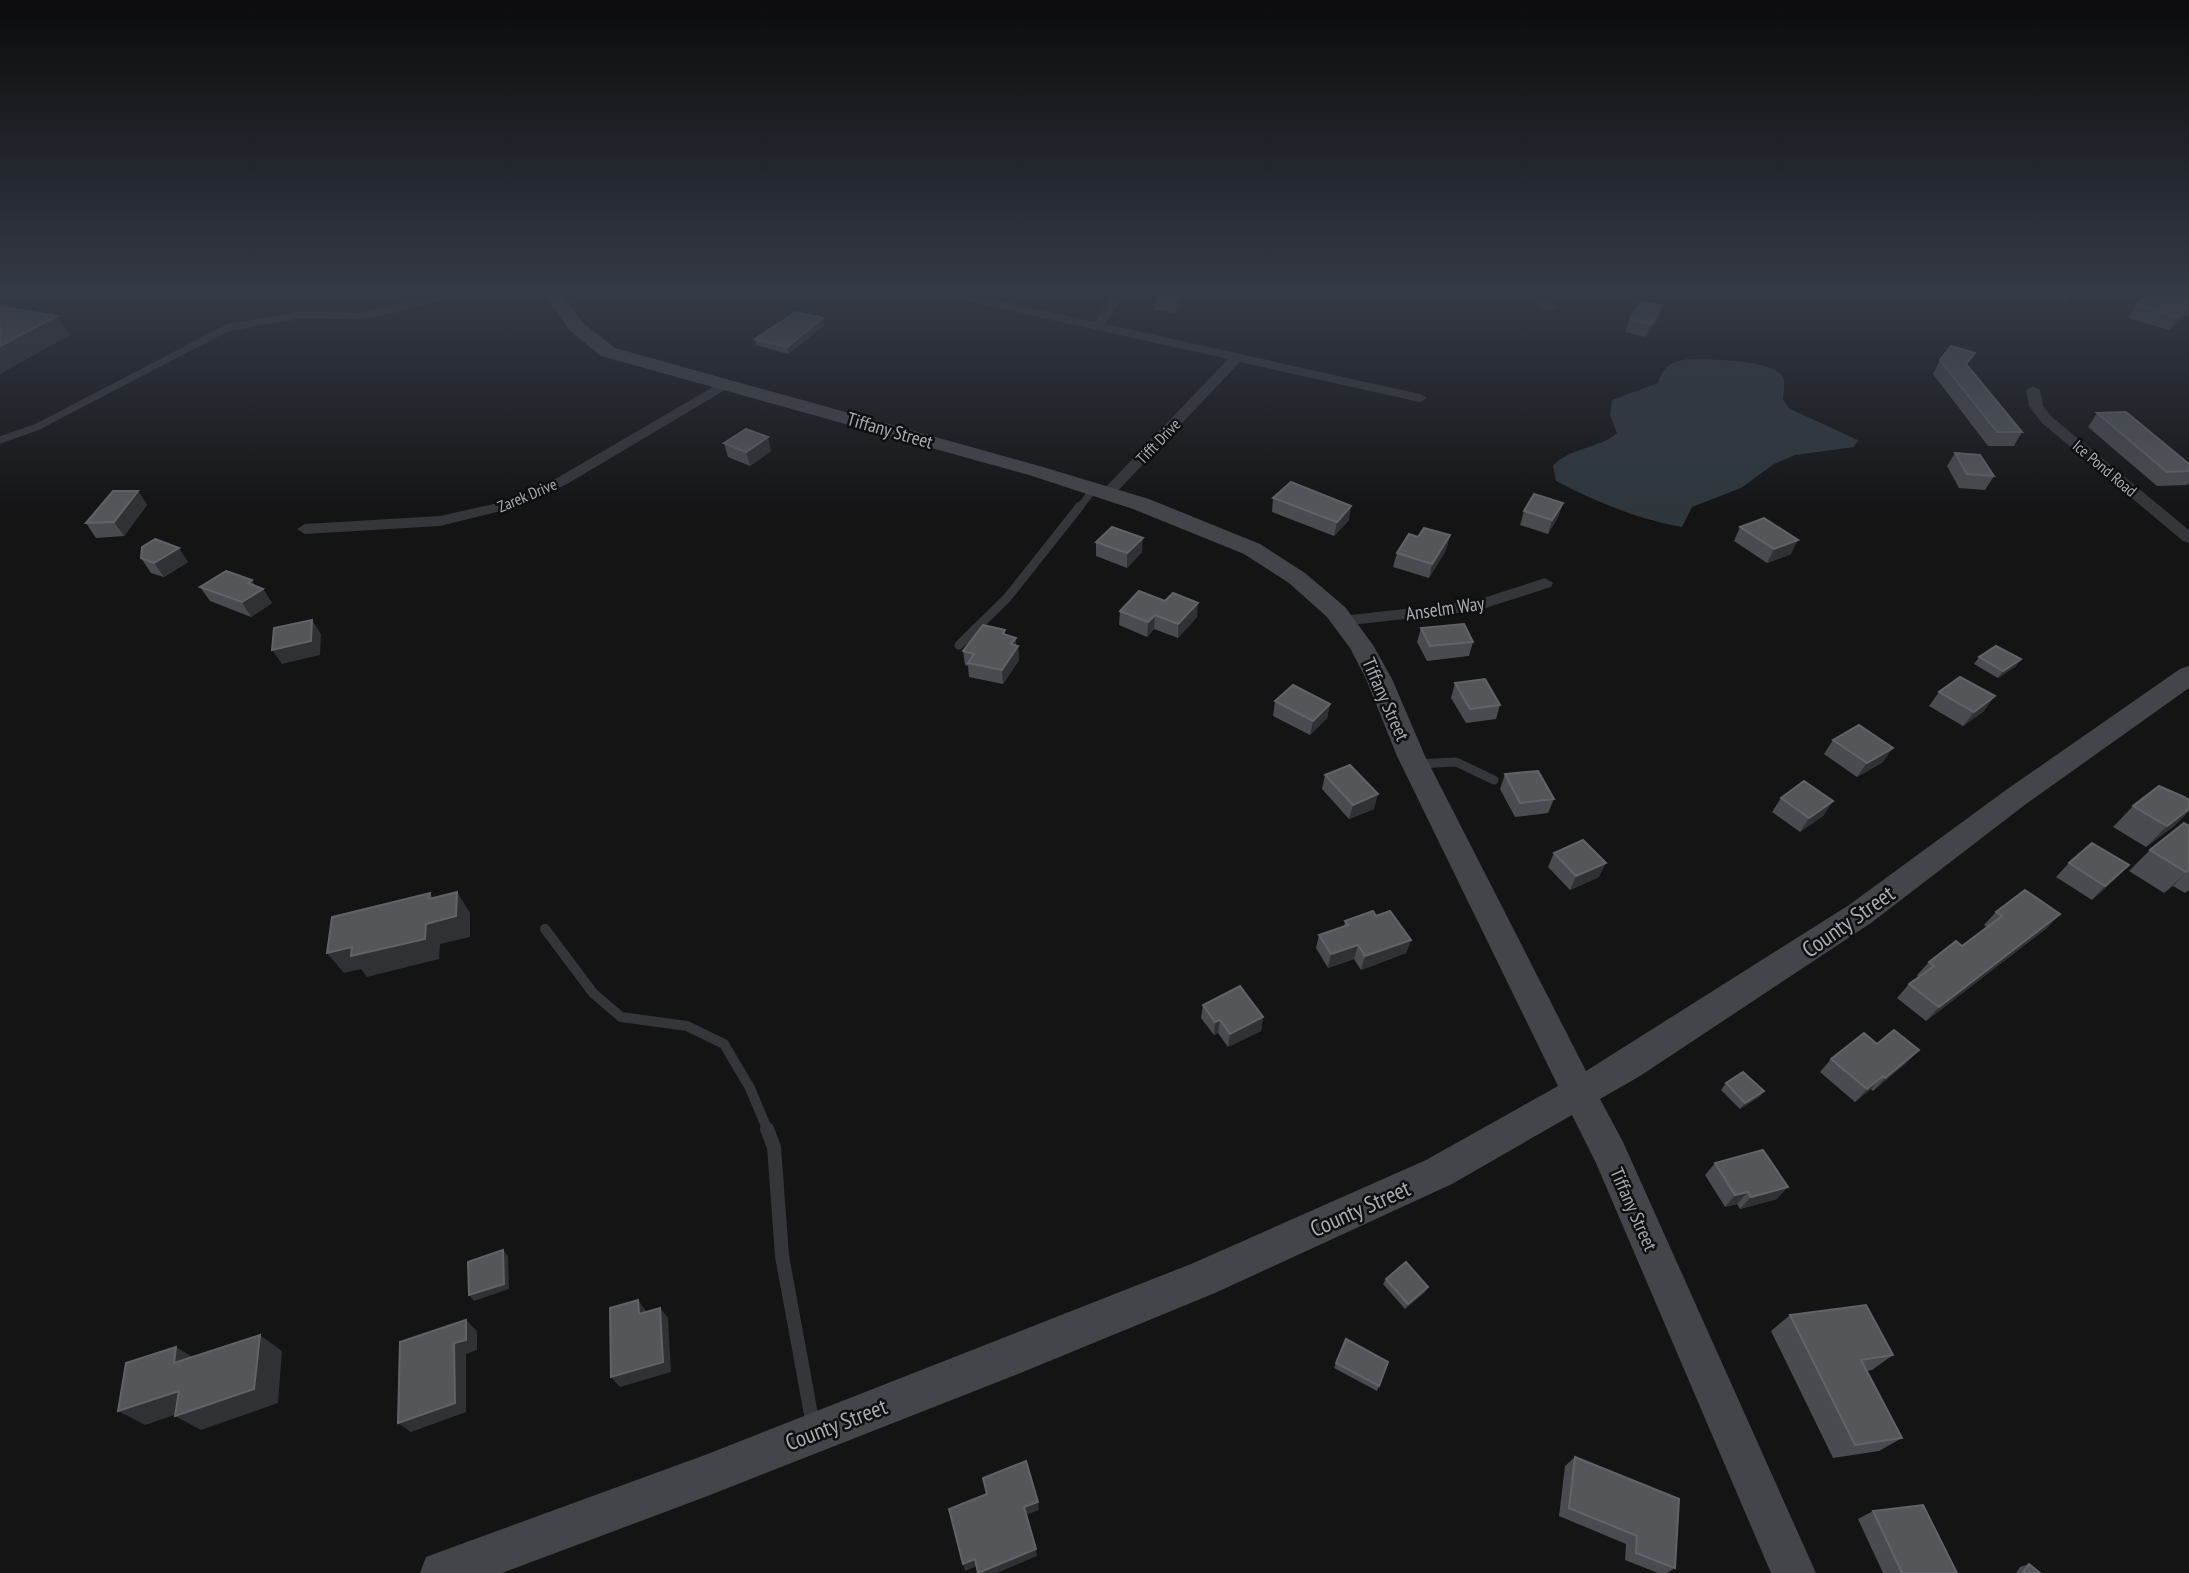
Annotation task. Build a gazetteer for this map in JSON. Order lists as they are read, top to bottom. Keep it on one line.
{"streets":{"street":["Tiffany Street","Tifft Drive","Ice Pond Road","Zarek Drive","Anselm Way","County Street"]},"crossings":[["Tiffany Street","Tifft Drive"],["Tiffany Street","Zarek Drive"],["Tiffany Street","Anselm Way"],["Tiffany Street","County Street"]]}
